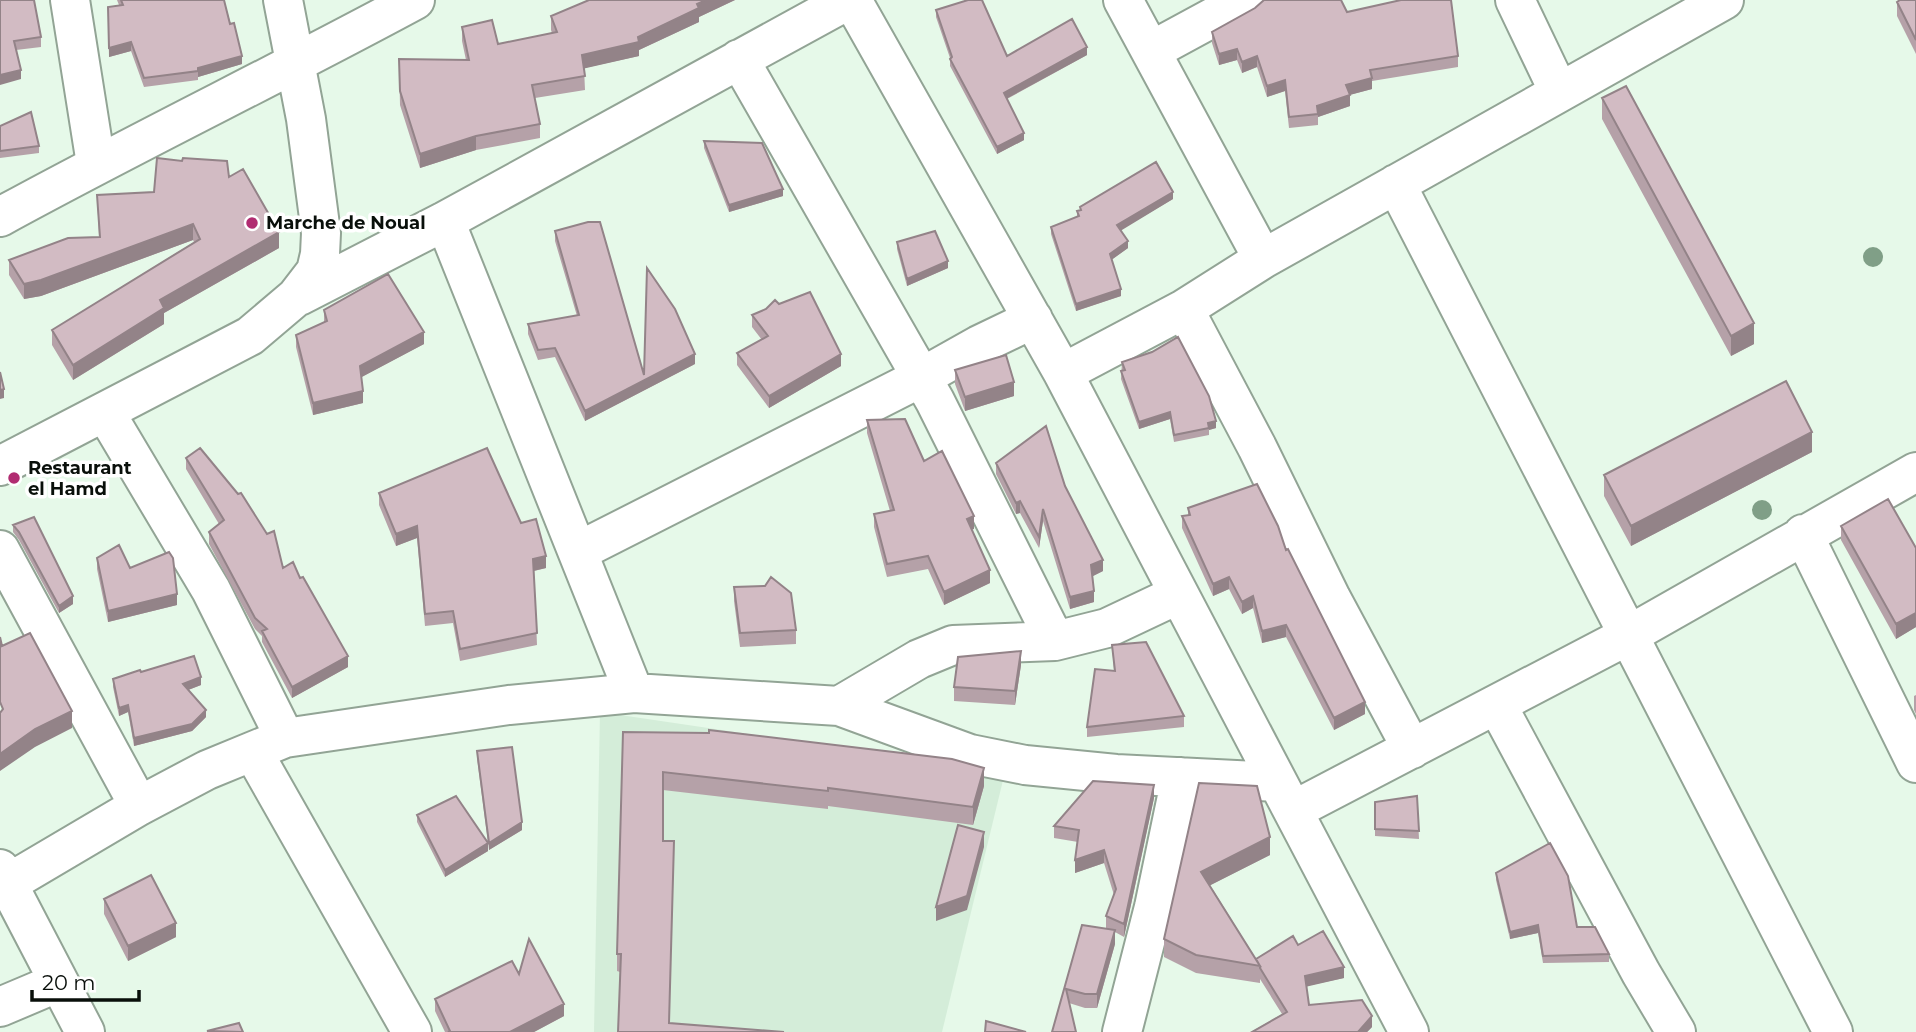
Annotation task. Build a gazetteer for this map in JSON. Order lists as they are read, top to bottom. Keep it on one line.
{"places":["Marche de Noual","Restaurant el Hamd"],"scale_bar":"20 m"}
